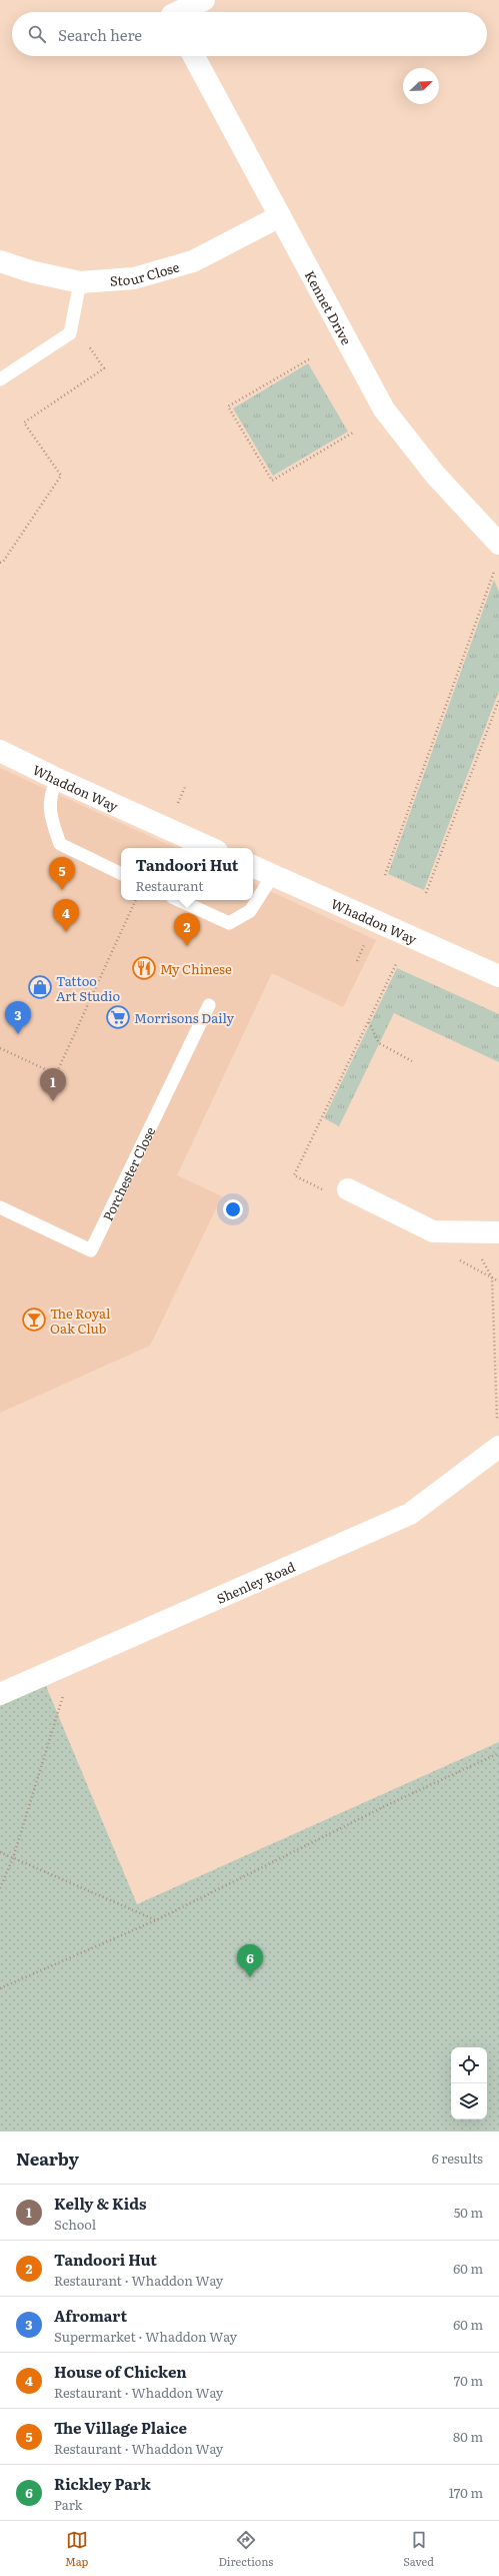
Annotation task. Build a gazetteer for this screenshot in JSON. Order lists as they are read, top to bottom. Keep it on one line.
{"streets":{"street":["Stour Close","Kennet Drive","Whaddon Way","Shenley Road"],"lane":["Porchester Close"]},"crossings":[["Stour Close","Kennet Drive"]],"places":{"restaurant":["My Chinese"],"shop":["Tattoo Art Studio"],"supermarket":["Morrisons Daily"],"bar":["The Royal Oak Club"]},"north":"top right","page":{"search":"Search here","popup":["Tandoori Hut","Restaurant"],"pins":["5","4","2","3","1","6"],"heading":["Nearby","6 results"],"list":[{"mark":"1","name":"Kelly & Kids","note":"School","value":"50 m"},{"mark":"2","name":"Tandoori Hut","note":"Restaurant · Whaddon Way","value":"60 m"},{"mark":"3","name":"Afromart","note":"Supermarket · Whaddon Way","value":"60 m"},{"mark":"4","name":"House of Chicken","note":"Restaurant · Whaddon Way","value":"70 m"},{"mark":"5","name":"The Village Plaice","note":"Restaurant · Whaddon Way","value":"80 m"},{"mark":"6","name":"Rickley Park","note":"Park","value":"170 m"}],"nav":["Map","Directions","Saved"]}}
